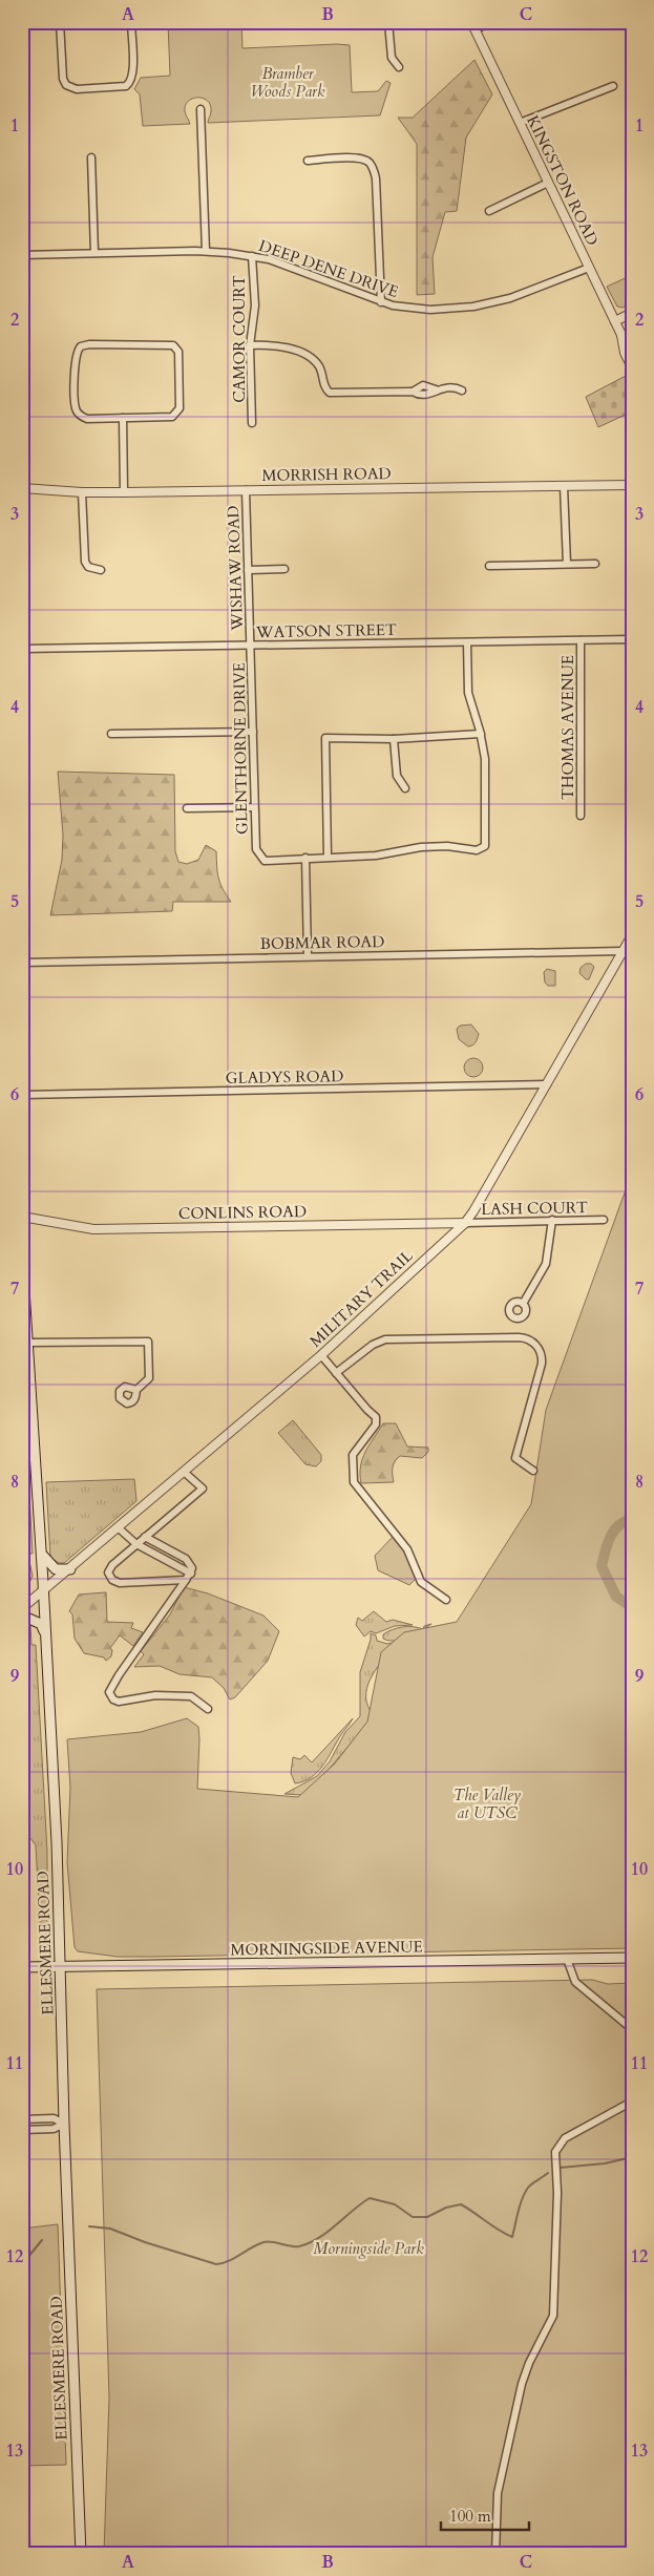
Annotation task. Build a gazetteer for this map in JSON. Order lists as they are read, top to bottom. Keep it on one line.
{"streets":{"main road":["ELLESMERE ROAD","MORNINGSIDE AVENUE"],"street":["KINGSTON ROAD","DEEP DENE DRIVE","CAMOR COURT","MORRISH ROAD","WISHAW ROAD","WATSON STREET","THOMAS AVENUE","GLENTHORNE DRIVE","BOBMAR ROAD","GLADYS ROAD","LASH COURT","CONLINS ROAD","MILITARY TRAIL"]},"crossings":[["KINGSTON ROAD","DEEP DENE DRIVE"],["DEEP DENE DRIVE","CAMOR COURT"],["MORRISH ROAD","WISHAW ROAD"],["WISHAW ROAD","WATSON STREET"],["WISHAW ROAD","GLENTHORNE DRIVE"],["WATSON STREET","THOMAS AVENUE"],["WATSON STREET","GLENTHORNE DRIVE"],["BOBMAR ROAD","MILITARY TRAIL"],["GLADYS ROAD","MILITARY TRAIL"],["LASH COURT","CONLINS ROAD"],["LASH COURT","MILITARY TRAIL"],["CONLINS ROAD","MILITARY TRAIL"],["CONLINS ROAD","ELLESMERE ROAD"],["MILITARY TRAIL","ELLESMERE ROAD"],["ELLESMERE ROAD","MORNINGSIDE AVENUE"]],"parks":["Bramber Woods Park","The Valley at UTSC","Morningside Park"],"scale_bar":"100 m","grid":{"columns":["A","B","C"],"rows":["1","2","3","4","5","6","7","8","9","10","11","12","13"]}}
